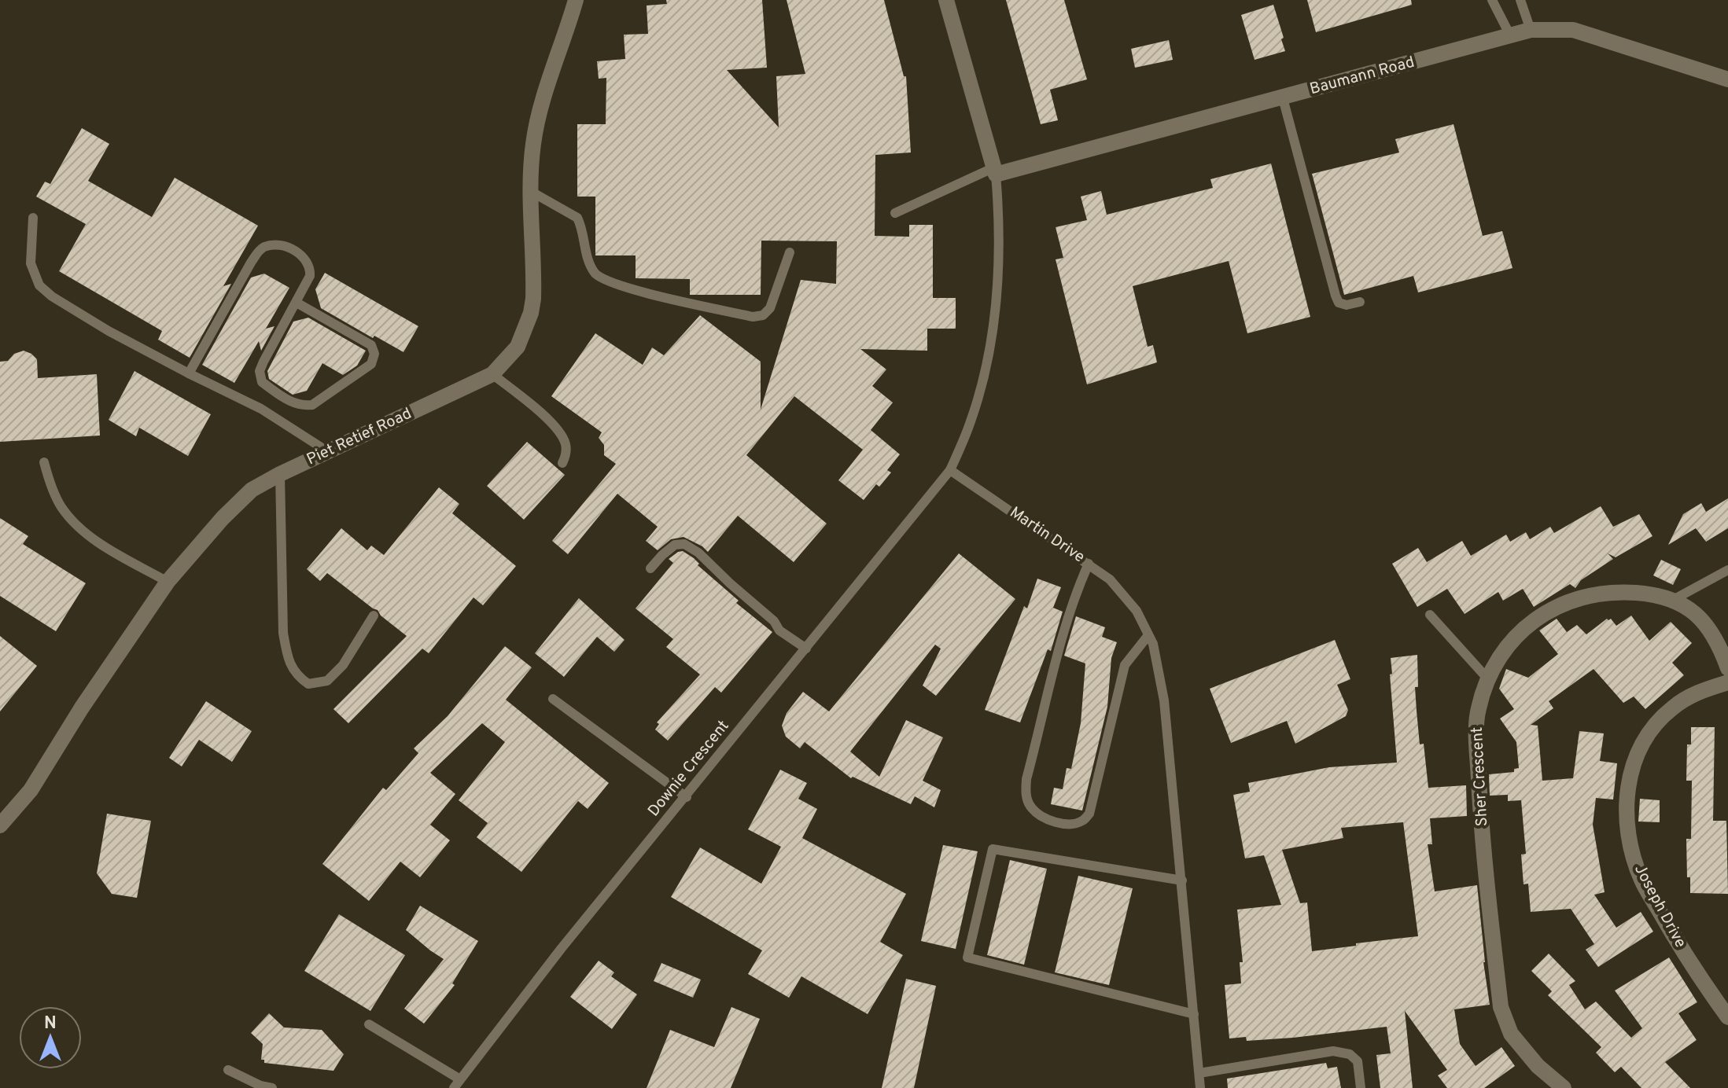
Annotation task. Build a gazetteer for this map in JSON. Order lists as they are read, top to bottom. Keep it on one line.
{"streets":{"street":["Baumann Road","Piet Retief Road","Sher Crescent","Joseph Drive"],"lane":["Martin Drive","Downie Crescent"]},"crossings":[["Martin Drive","Downie Crescent"]],"north":"top"}
